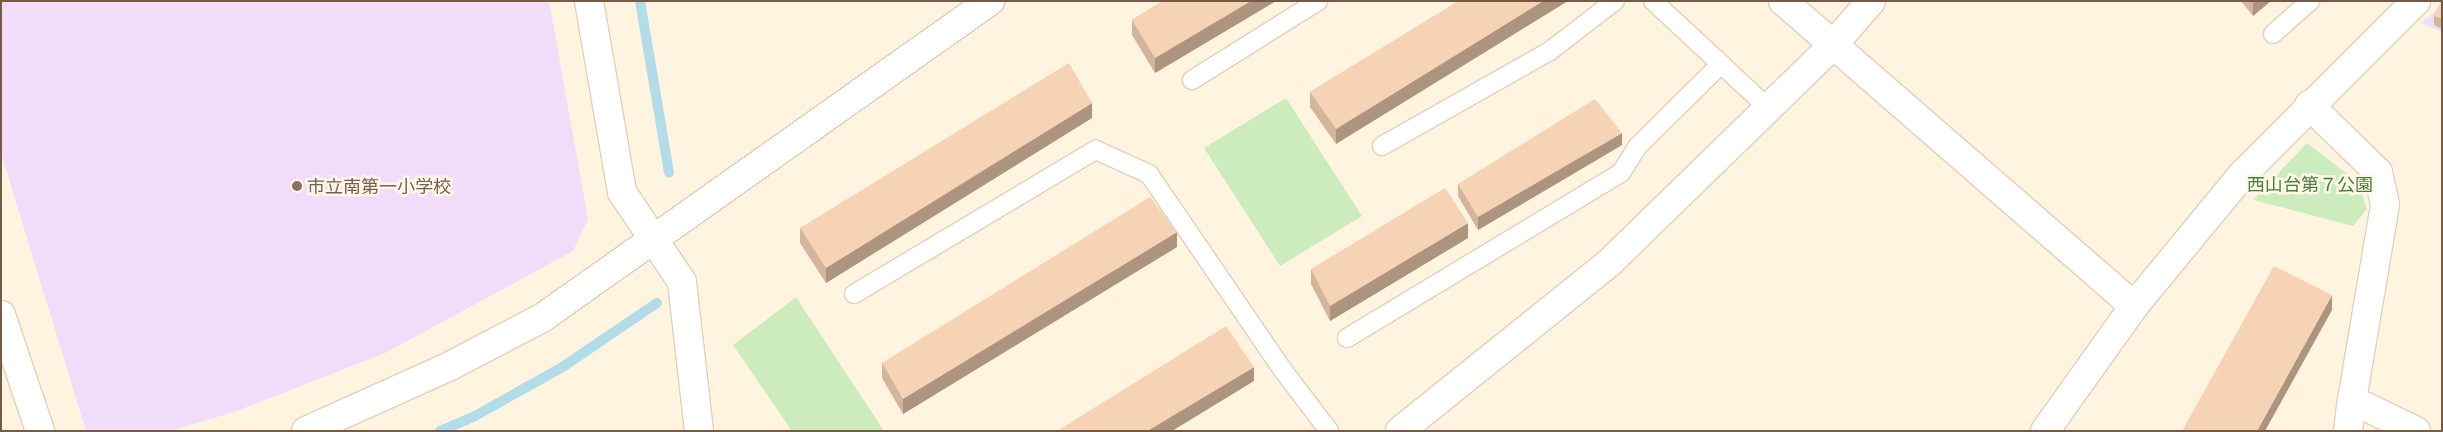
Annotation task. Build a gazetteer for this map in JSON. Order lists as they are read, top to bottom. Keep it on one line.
{"parks":["西山台第７公園"],"places":["市立南第一小学校"]}
